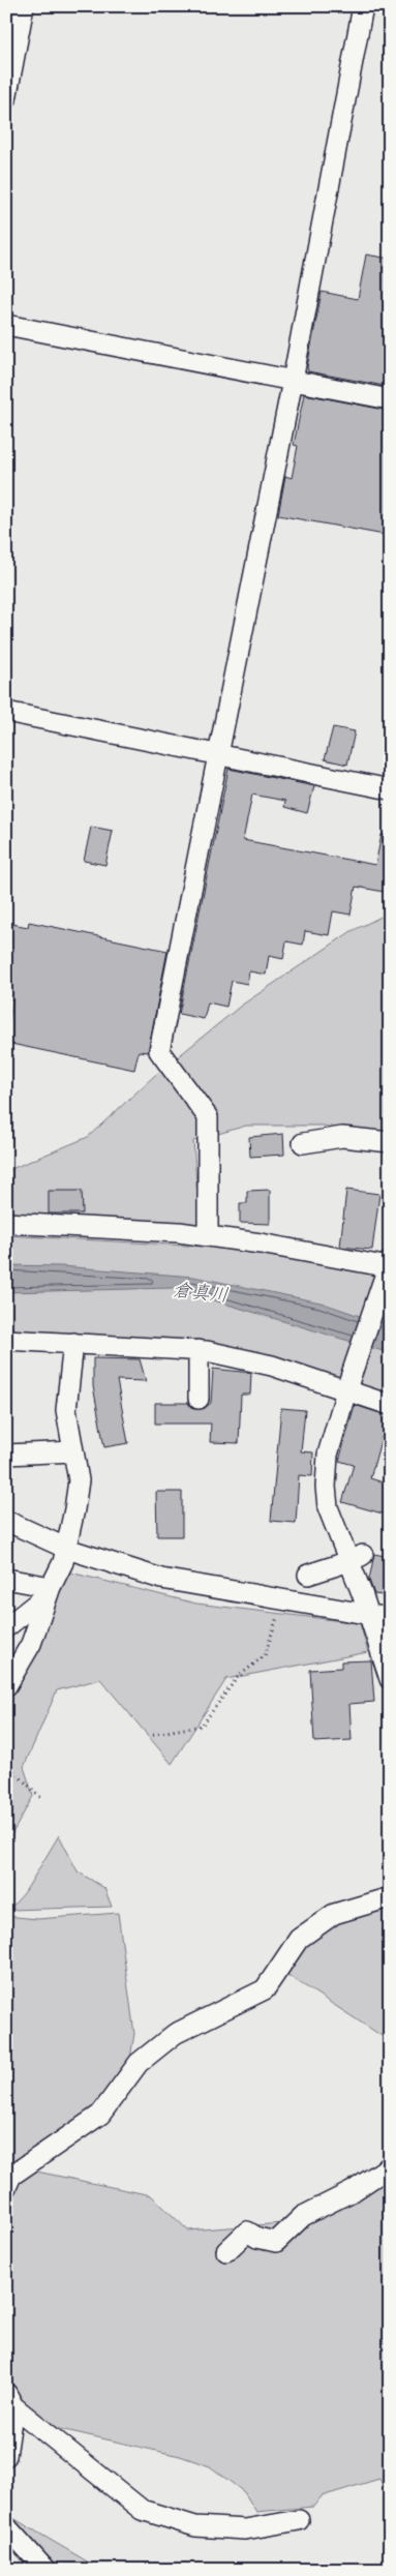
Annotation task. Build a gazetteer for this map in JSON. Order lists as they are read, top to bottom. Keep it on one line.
{"water":["倉真川"]}
